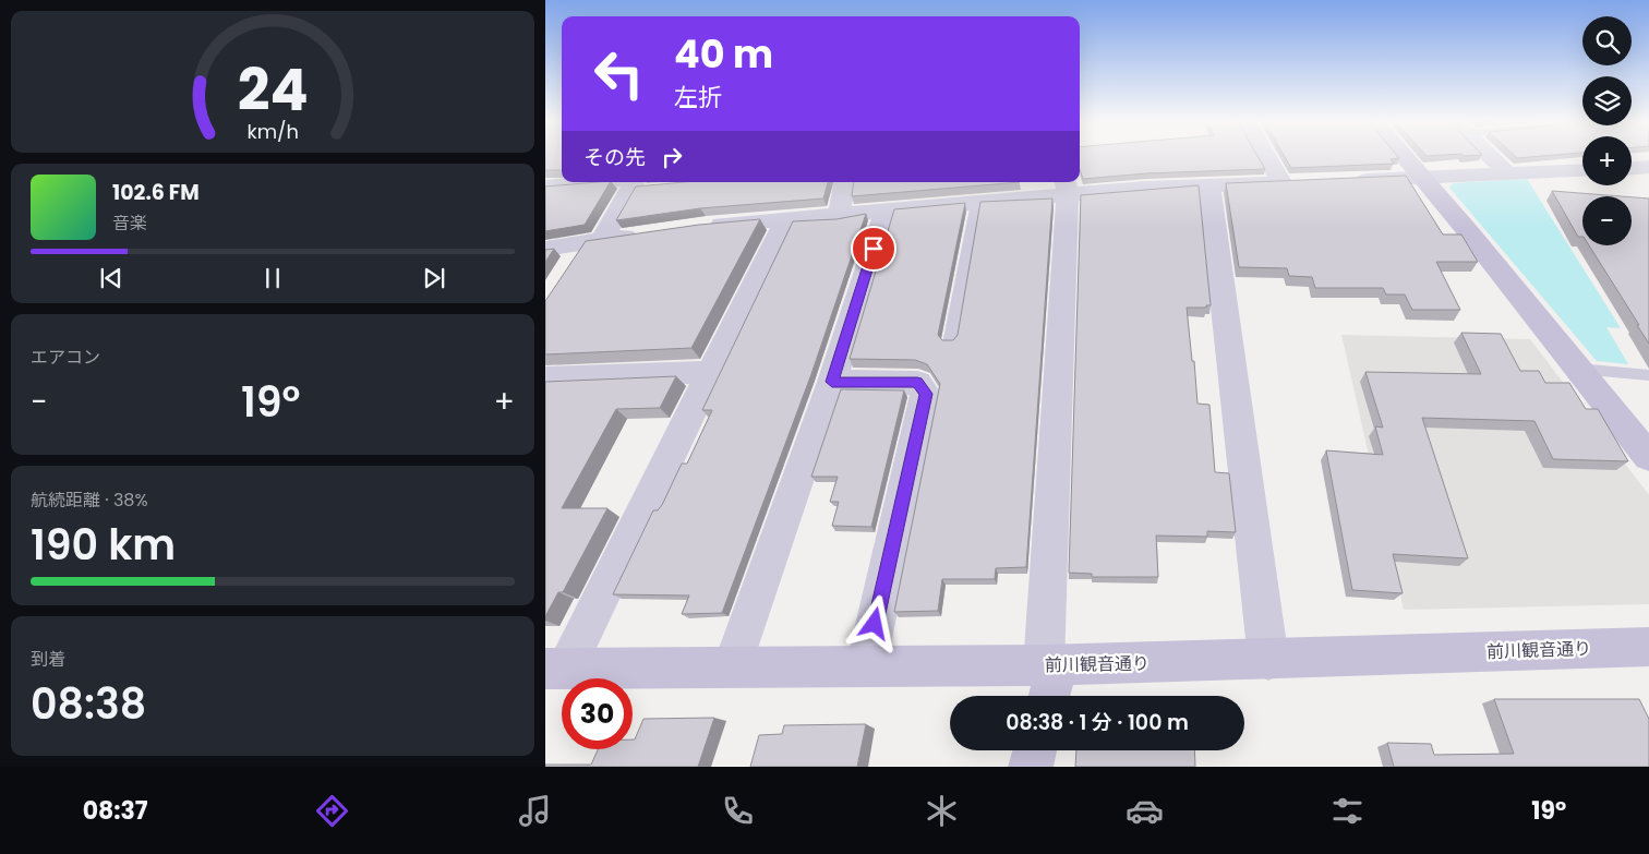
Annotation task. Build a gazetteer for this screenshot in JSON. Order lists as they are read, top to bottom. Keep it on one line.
{"streets":{"street":["前川観音通り"]},"page":{"map_buttons":["+","−"],"turn":["40 m","左折"],"then":"その先","song":["102.6 FM","音楽"],"tile":["エアコン",["航続距離 · 38%","190 km"],["到着","08:38"]],"heat":["−","19°","+"],"limit":"30","trip":"08:38 · 1 分 · 100 m","tabs":["08:37","19°"],"gauge":["24","km/h"]}}
